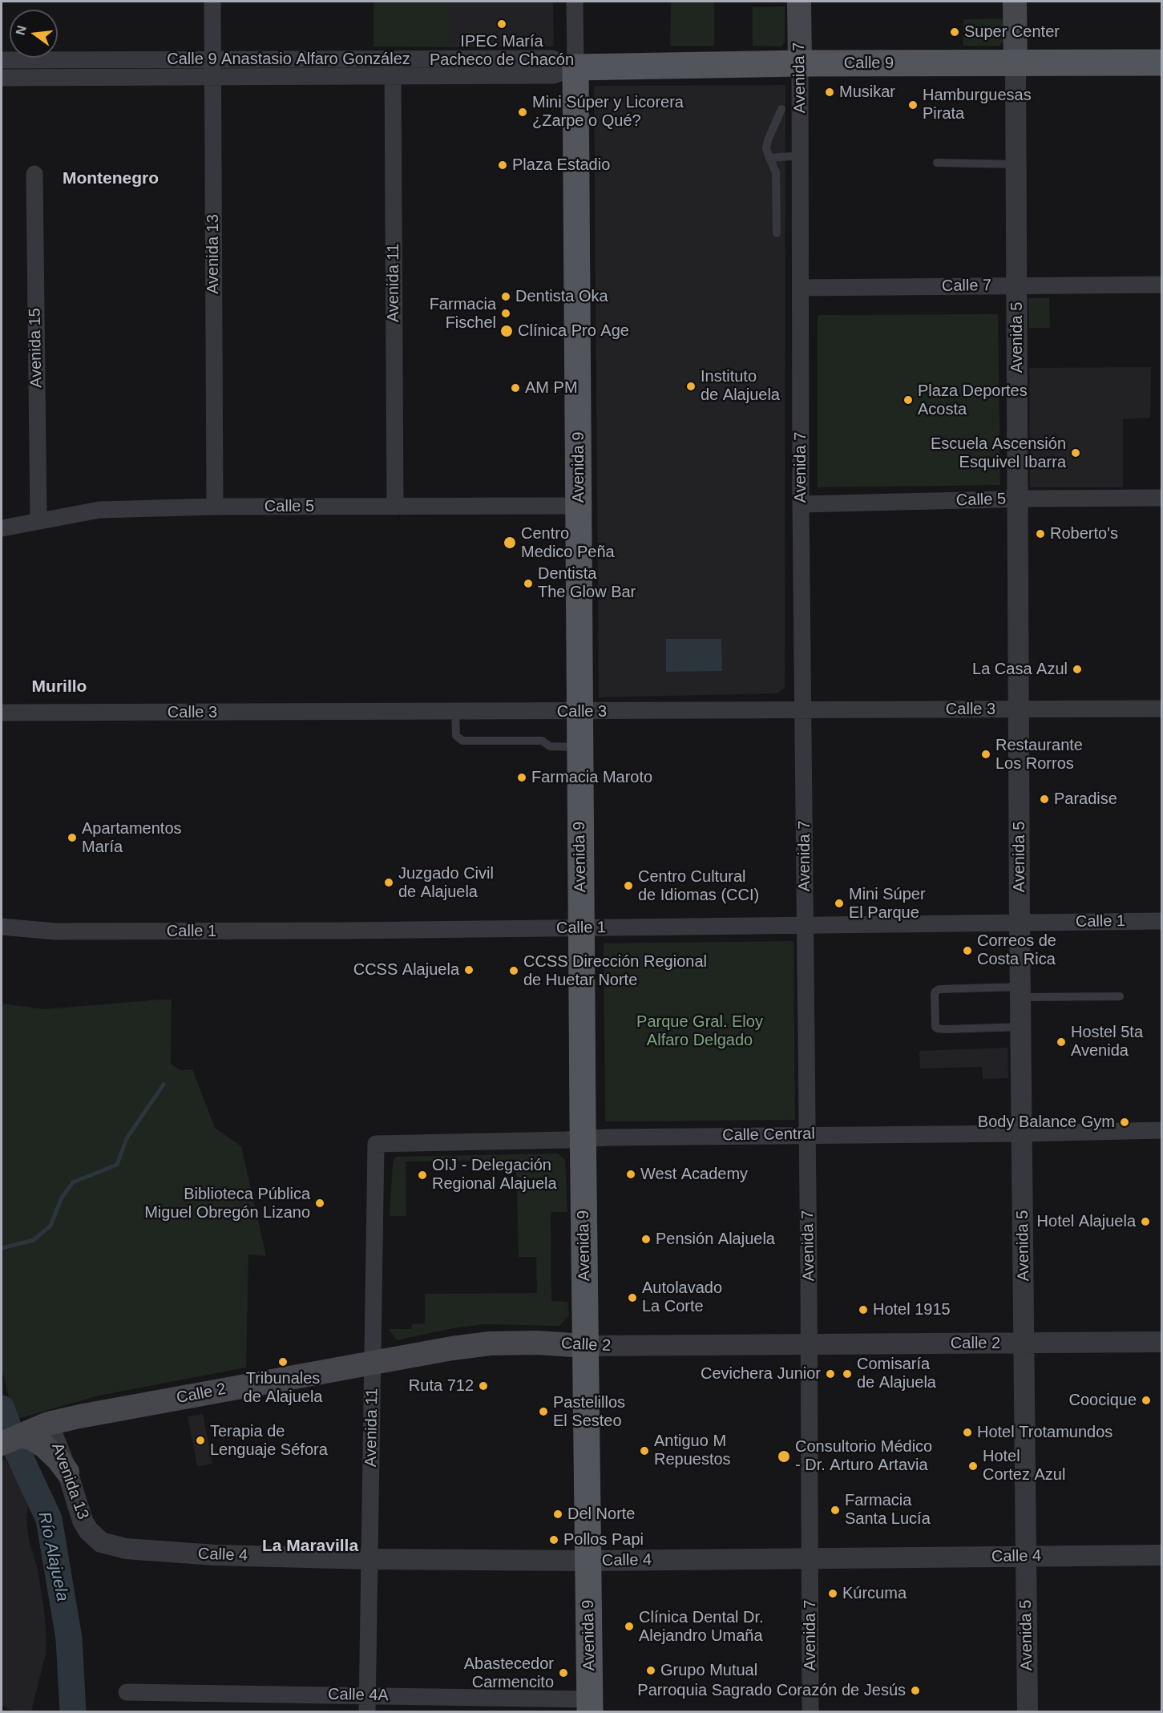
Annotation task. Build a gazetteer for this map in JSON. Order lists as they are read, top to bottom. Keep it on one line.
{"streets":{"main road":["Calle 9","Avenida 7","Avenida 5","Avenida 9","Calle 2"],"street":["Calle 9 Anastasio Alfaro González","Avenida 13","Avenida 11","Calle 7","Avenida 15","Calle 5","Calle 3","Calle 1","Calle Central","Calle 4","Calle 4A"]},"crossings":[["Calle 9 Anastasio Alfaro González","Calle 9"],["Calle 9 Anastasio Alfaro González","Avenida 13"],["Calle 9 Anastasio Alfaro González","Avenida 11"],["Calle 9 Anastasio Alfaro González","Avenida 9"],["Calle 9","Avenida 7"],["Calle 9","Avenida 5"],["Calle 9","Avenida 9"],["Avenida 7","Calle 7"],["Avenida 7","Calle 5"],["Avenida 7","Calle 3"],["Avenida 7","Calle 1"],["Avenida 7","Calle Central"],["Avenida 7","Calle 2"],["Avenida 7","Calle 4"],["Avenida 13","Calle 5"],["Avenida 13","Calle 2"],["Avenida 13","Calle 4"],["Avenida 11","Calle 5"],["Avenida 11","Calle Central"],["Avenida 11","Calle 2"],["Avenida 11","Calle 4"],["Avenida 11","Calle 4A"],["Calle 7","Avenida 5"],["Avenida 5","Calle 5"],["Avenida 5","Calle 3"],["Avenida 5","Calle 1"],["Avenida 5","Calle Central"],["Avenida 5","Calle 2"],["Avenida 5","Calle 4"],["Avenida 15","Calle 5"],["Avenida 9","Calle 5"],["Avenida 9","Calle 3"],["Avenida 9","Calle 1"],["Avenida 9","Calle Central"],["Avenida 9","Calle 2"],["Avenida 9","Calle 4"],["Avenida 9","Calle 4A"]],"districts":["Montenegro","Murillo","La Maravilla"],"water":["Río Alajuela"],"parks":["Parque Gral. Eloy Alfaro Delgado"],"places":["IPEC María Pacheco de Chacón","Super Center","Musikar","Hamburguesas Pirata","Mini Súper y Licorera ¿Zarpe o Qué?","Plaza Estadio","Dentista Oka","Farmacia Fischel","Clínica Pro Age","Instituto de Alajuela","AM PM","Plaza Deportes Acosta","Escuela Ascensión Esquivel Ibarra","Roberto's","Centro Medico Peña","Dentista The Glow Bar","La Casa Azul","Restaurante Los Rorros","Farmacia Maroto","Paradise","Apartamentos María","Juzgado Civil de Alajuela","Centro Cultural de Idiomas (CCI)","Mini Súper El Parque","Correos de Costa Rica","CCSS Alajuela","CCSS Dirección Regional de Huetar Norte","Hostel 5ta Avenida","Body Balance Gym","West Academy","OIJ - Delegación Regional Alajuela","Biblioteca Pública Miguel Obregón Lizano","Hotel Alajuela","Pensión Alajuela","Autolavado La Corte","Hotel 1915","Tribunales de Alajuela","Cevichera Junior","Comisaría de Alajuela","Ruta 712","Coocique","Pastelillos El Sesteo","Hotel Trotamundos","Terapia de Lenguaje Séfora","Antiguo M Repuestos","Consultorio Médico - Dr. Arturo Artavia","Hotel Cortez Azul","Farmacia Santa Lucía","Del Norte","Pollos Papi","Kúrcuma","Clínica Dental Dr. Alejandro Umaña","Grupo Mutual","Abastecedor Carmencito","Parroquia Sagrado Corazón de Jesús"],"north":"left"}
